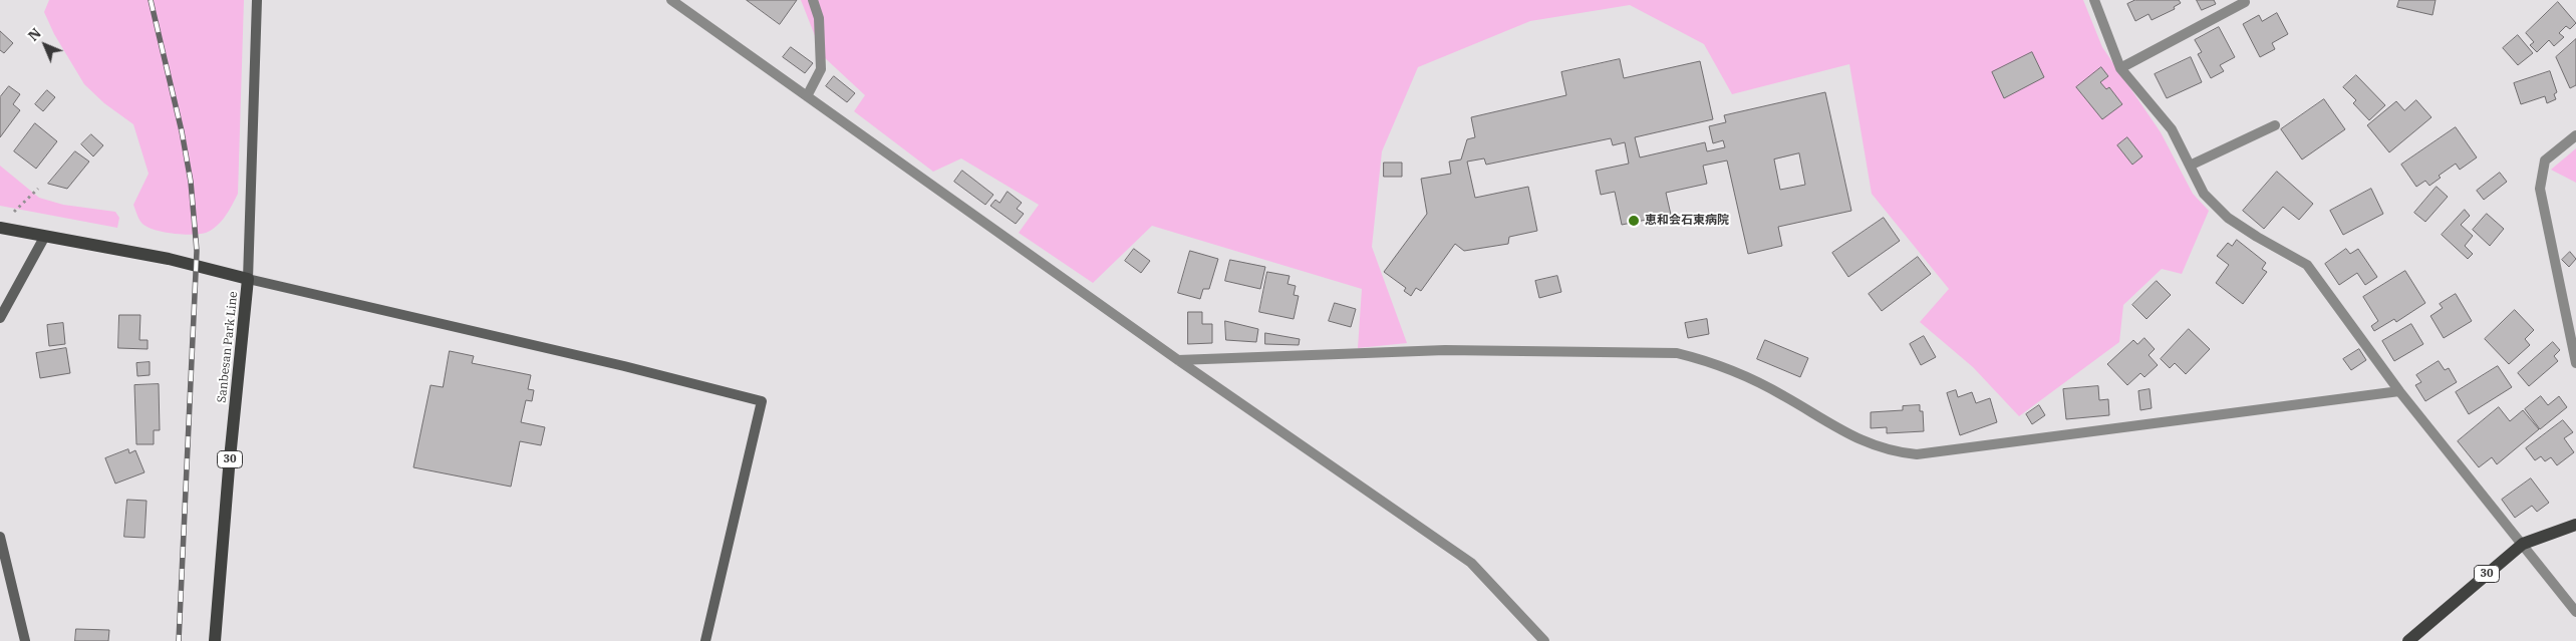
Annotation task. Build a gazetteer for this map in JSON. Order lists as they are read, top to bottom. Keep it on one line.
{"streets":{"main road":["Sanbesan Park Line","30"]},"places":["恵和会石東病院"],"north":"top left"}
